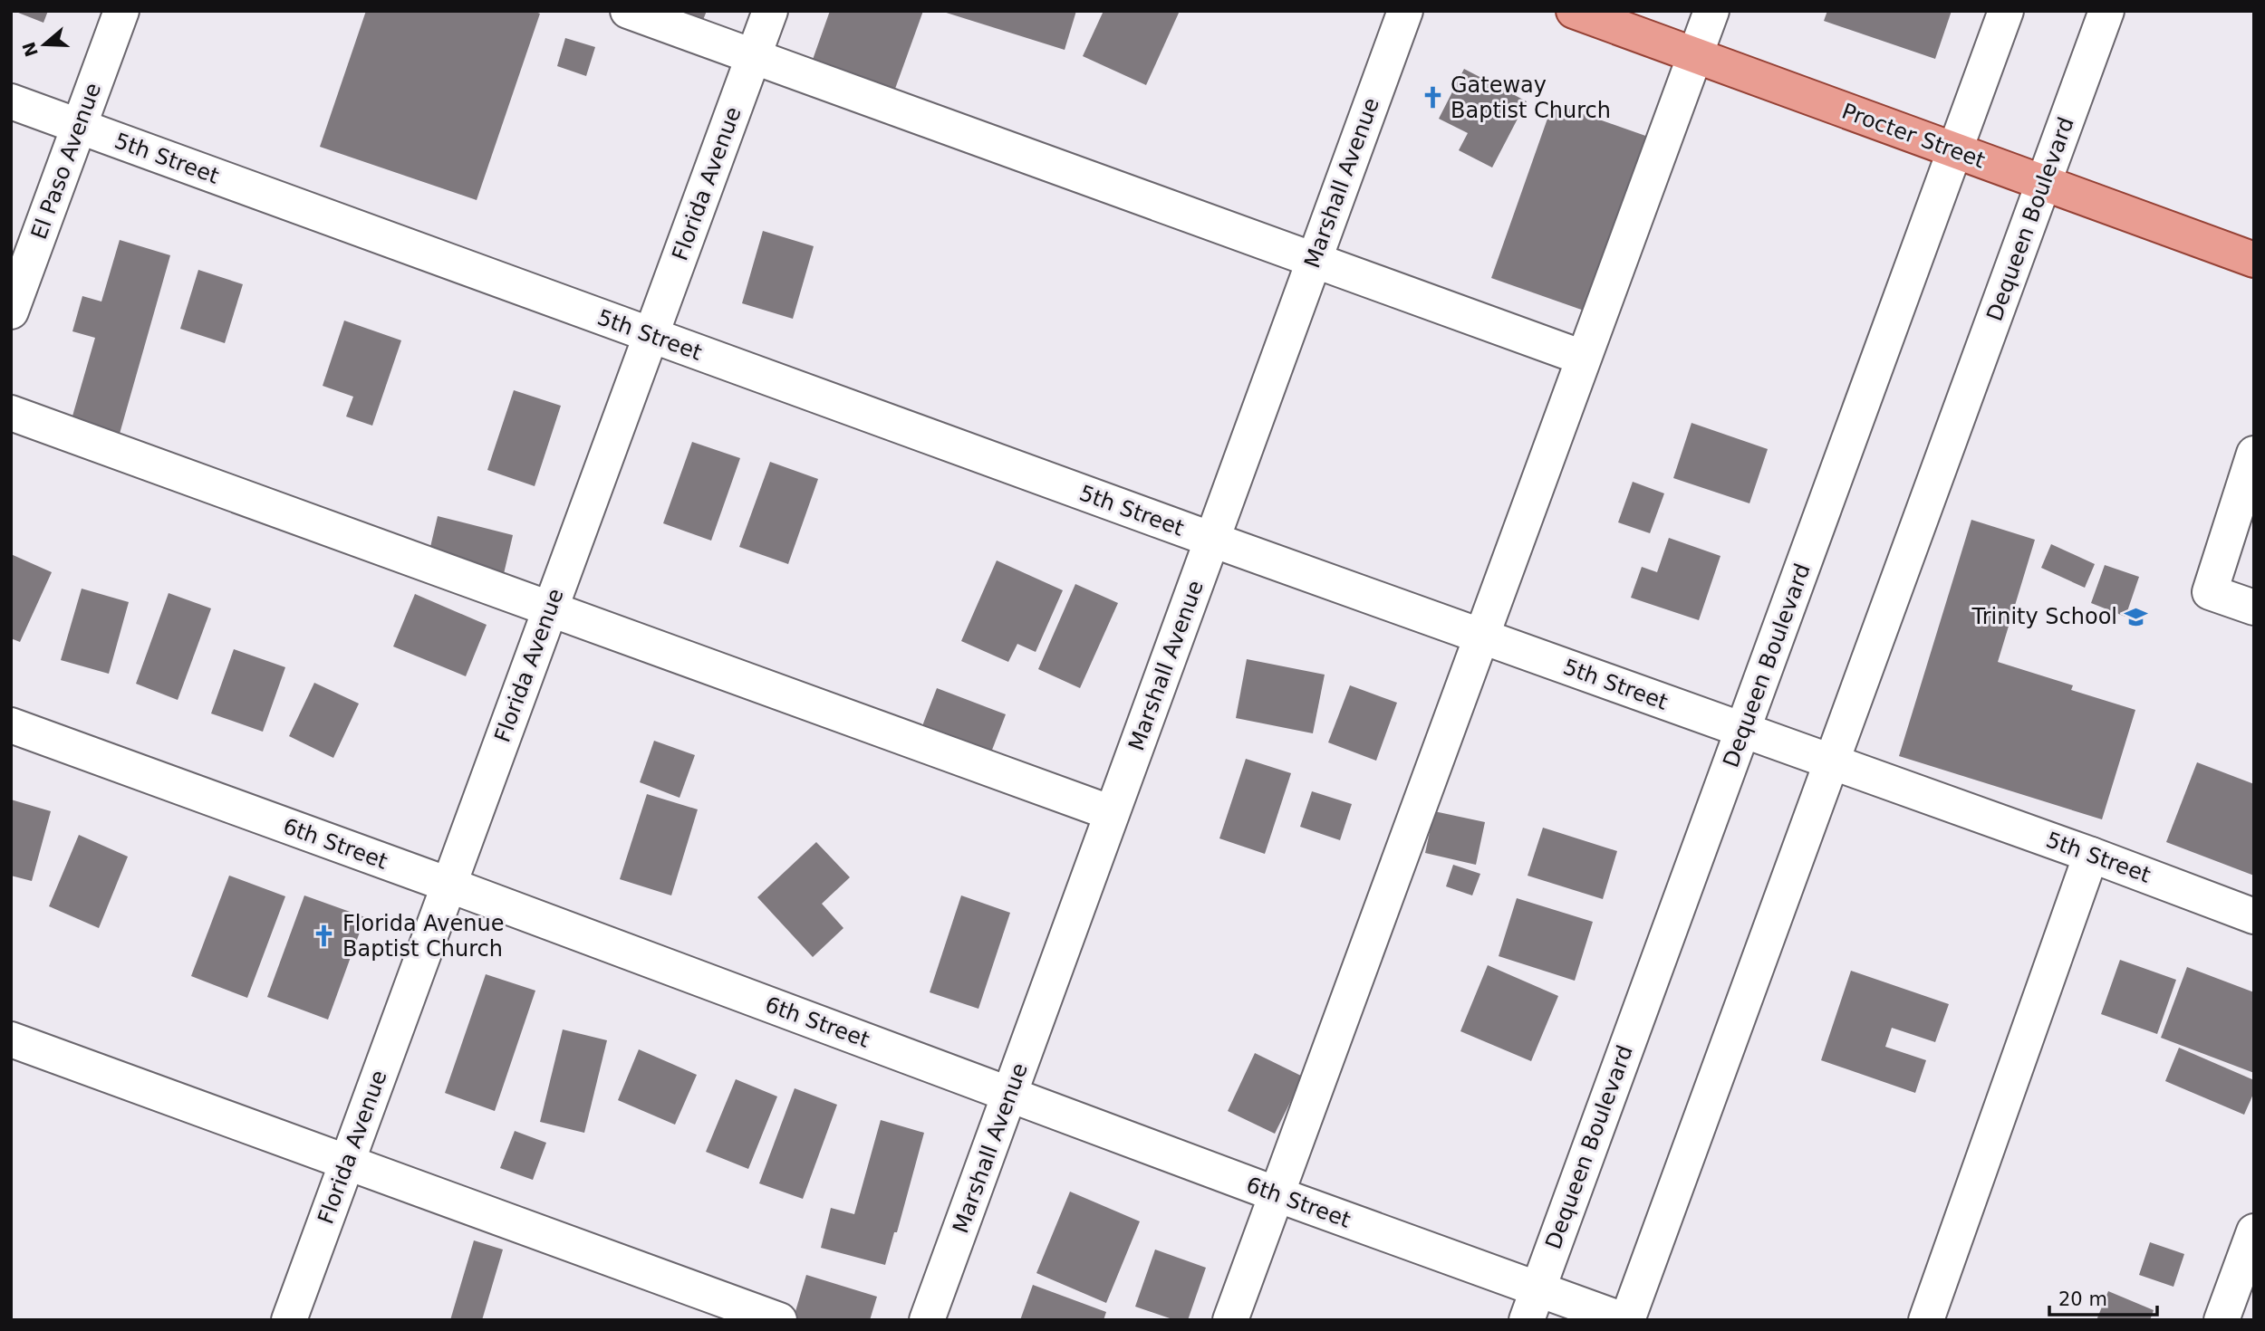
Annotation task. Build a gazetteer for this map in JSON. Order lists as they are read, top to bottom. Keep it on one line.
{"streets":{"main road":["Procter Street"],"street":["5th Street","El Paso Avenue","Marshall Avenue","Florida Avenue","Dequeen Boulevard","6th Street"]},"crossings":[["Procter Street","Dequeen Boulevard"],["5th Street","El Paso Avenue"],["5th Street","Marshall Avenue"],["5th Street","Florida Avenue"],["5th Street","Dequeen Boulevard"],["Marshall Avenue","6th Street"],["Florida Avenue","6th Street"],["Dequeen Boulevard","6th Street"]],"places":{"church":["Gateway Baptist Church","Florida Avenue Baptist Church"],"school or university":["Trinity School"]},"scale_bar":"20 m","north":"left"}
